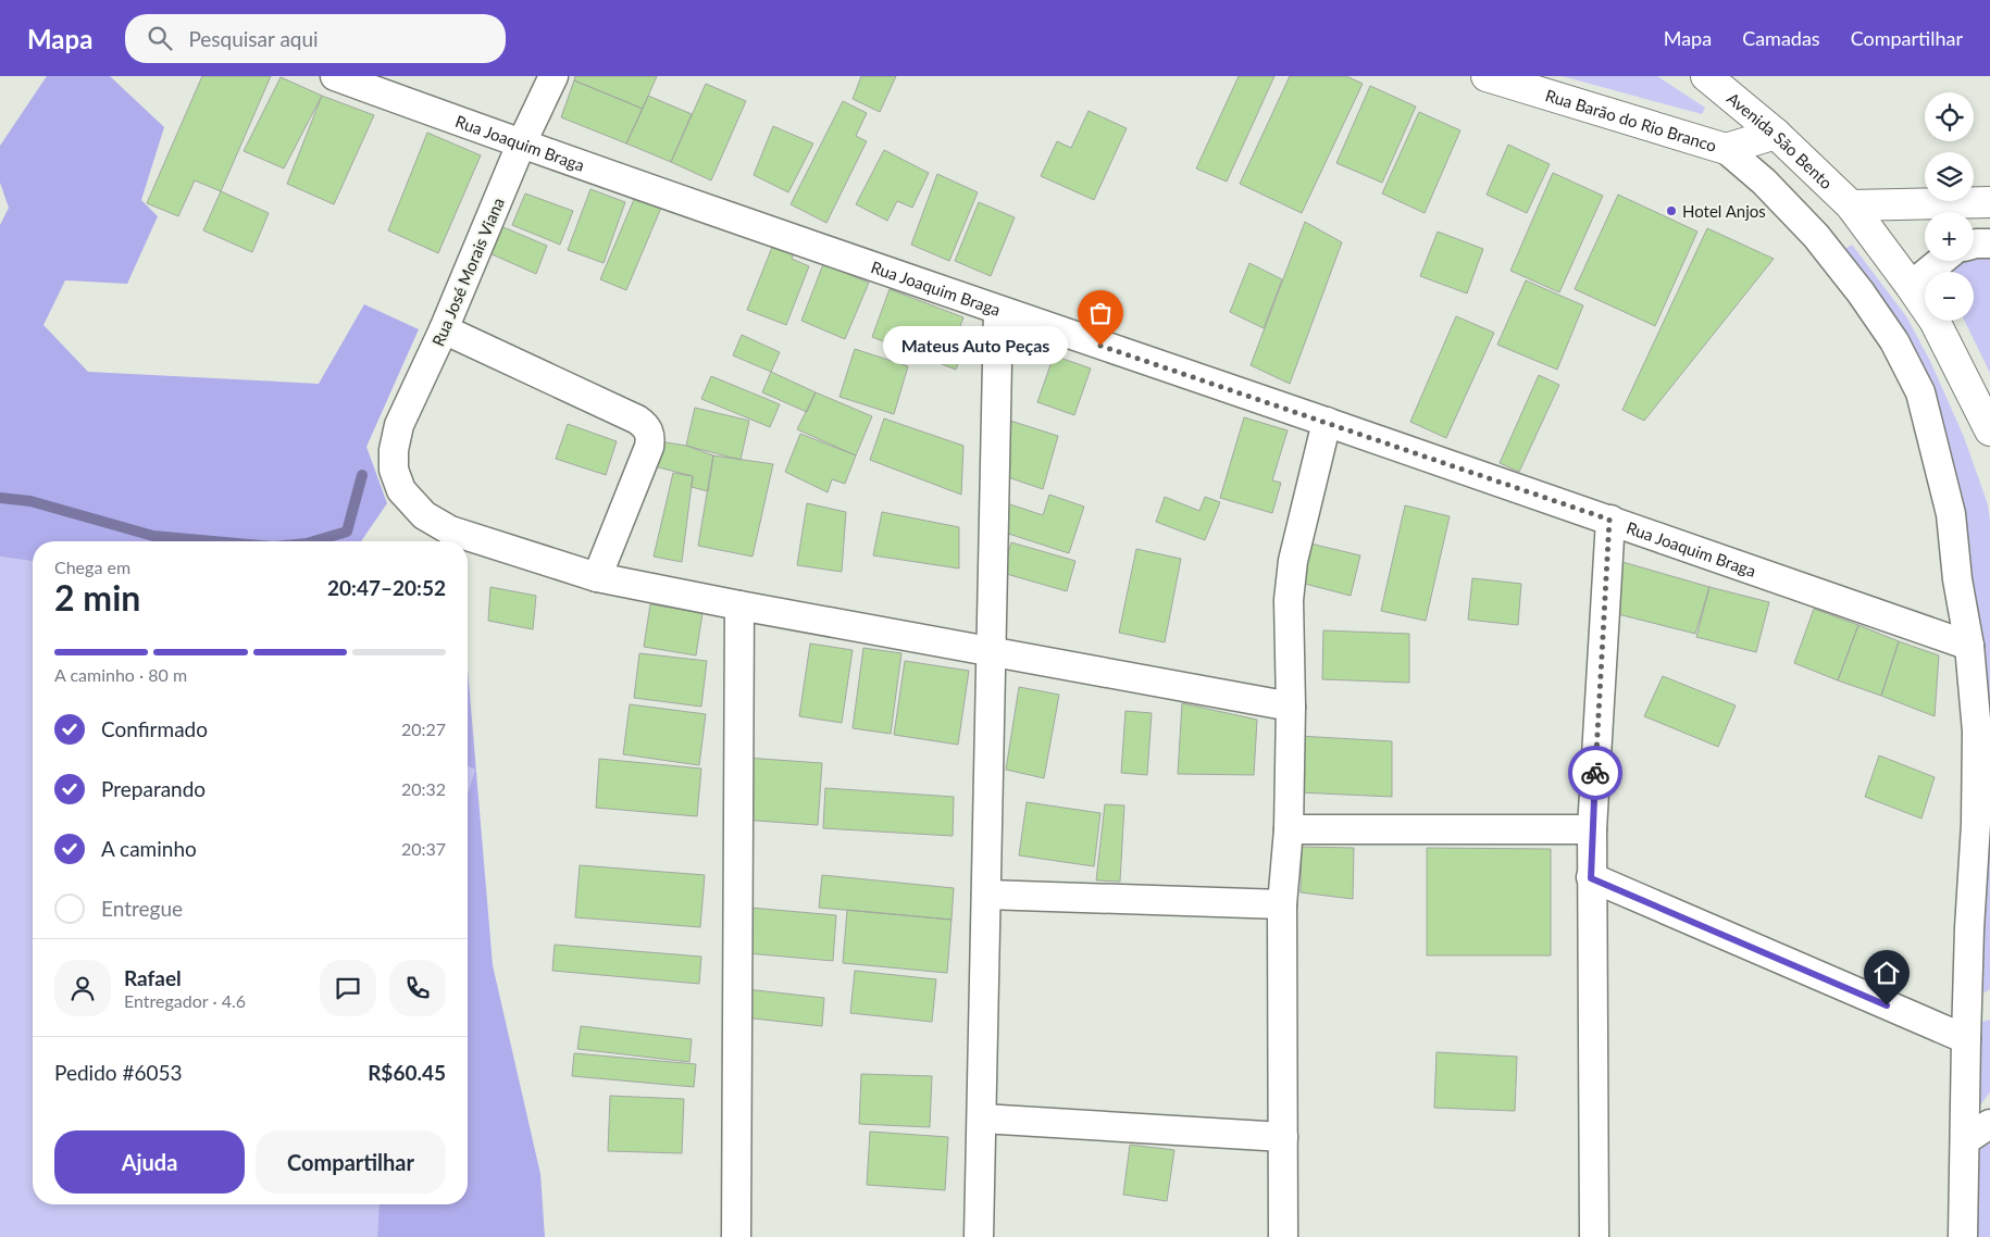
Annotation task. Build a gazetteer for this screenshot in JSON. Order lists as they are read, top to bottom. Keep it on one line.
{"streets":{"main road":["Rua Barão do Rio Branco","Avenida São Bento"],"street":["Rua Joaquim Braga","Rua José Morais Viana"]},"crossings":[["Rua Barão do Rio Branco","Avenida São Bento"],["Rua Joaquim Braga","Rua José Morais Viana"]],"places":["Hotel Anjos","Mateus Auto Peças"],"page":{"header":"Mapa","search":"Pesquisar aqui","nav":["Mapa","Camadas","Compartilhar"],"map_buttons":["+","−"],"bubble":"Mateus Auto Peças","heading":["2 min","Chega em","20:47–20:52"],"panel":["Rafael","Entregador · 4.6","Pedido #6053","R$60.45"],"bar":"A caminho · 80 m","list":[["Confirmado","20:27"],["Preparando","20:32"],["A caminho","20:37"],"Entregue"],"buttons":["Ajuda","Compartilhar"]}}
